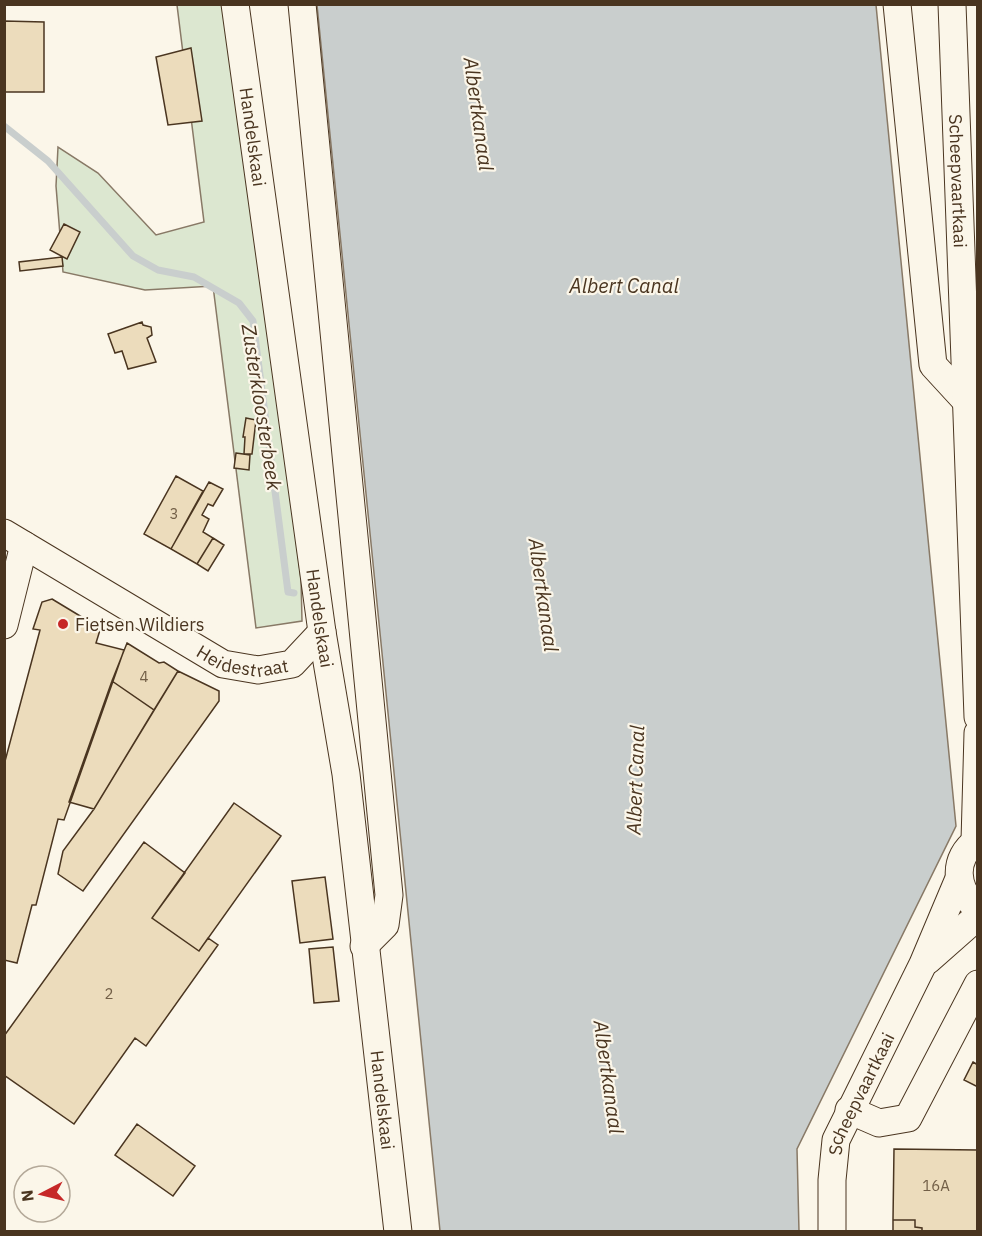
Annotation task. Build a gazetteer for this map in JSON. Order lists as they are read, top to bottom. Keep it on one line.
{"streets":{"street":["Handelskaai","Scheepvaartkaai","Heidestraat"]},"crossings":[["Handelskaai","Heidestraat"]],"water":["Albertkanaal","Albert Canal","Zusterkloosterbeek"],"places":["Fietsen Wildiers"],"house_numbers":["3","4","2","16A"],"north":"left"}
